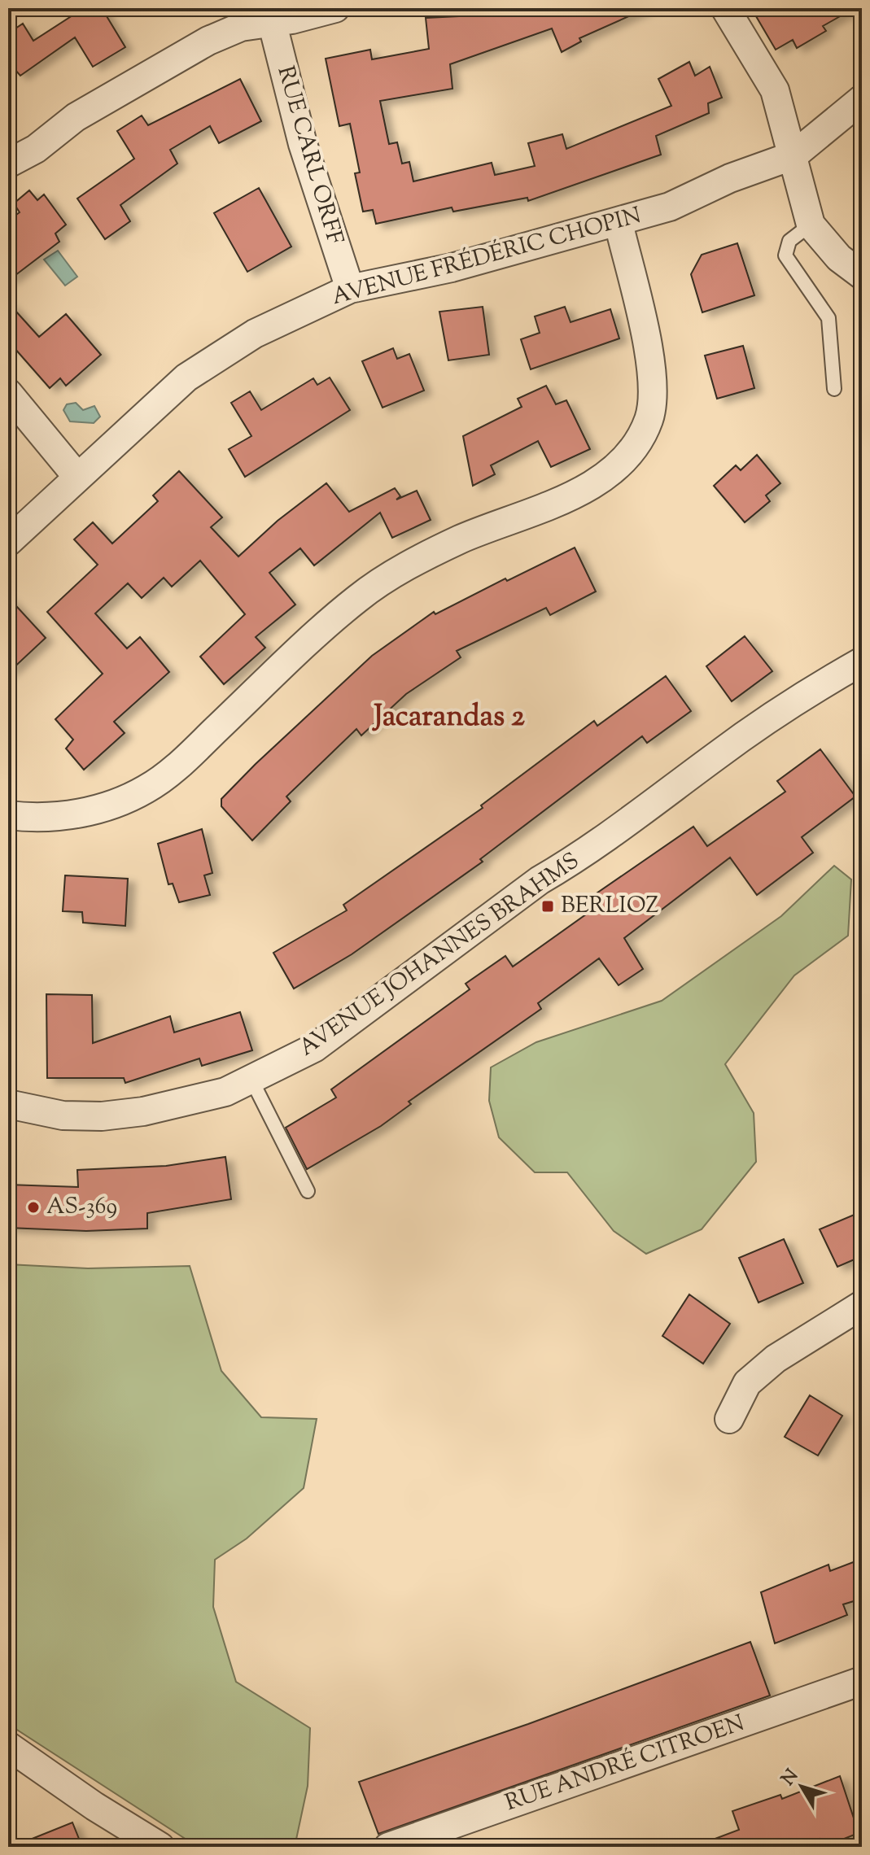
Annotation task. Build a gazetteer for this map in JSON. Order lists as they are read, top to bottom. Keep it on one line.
{"streets":{"street":["RUE CARL ORFF","AVENUE FRÉDÉRIC CHOPIN","AVENUE JOHANNES BRAHMS","RUE ANDRÉ CITROEN"]},"crossings":[["RUE CARL ORFF","AVENUE FRÉDÉRIC CHOPIN"]],"districts":["Jacarandas 2"],"places":{"transit":["BERLIOZ"],"other":["AS-369"]},"north":"top left"}
